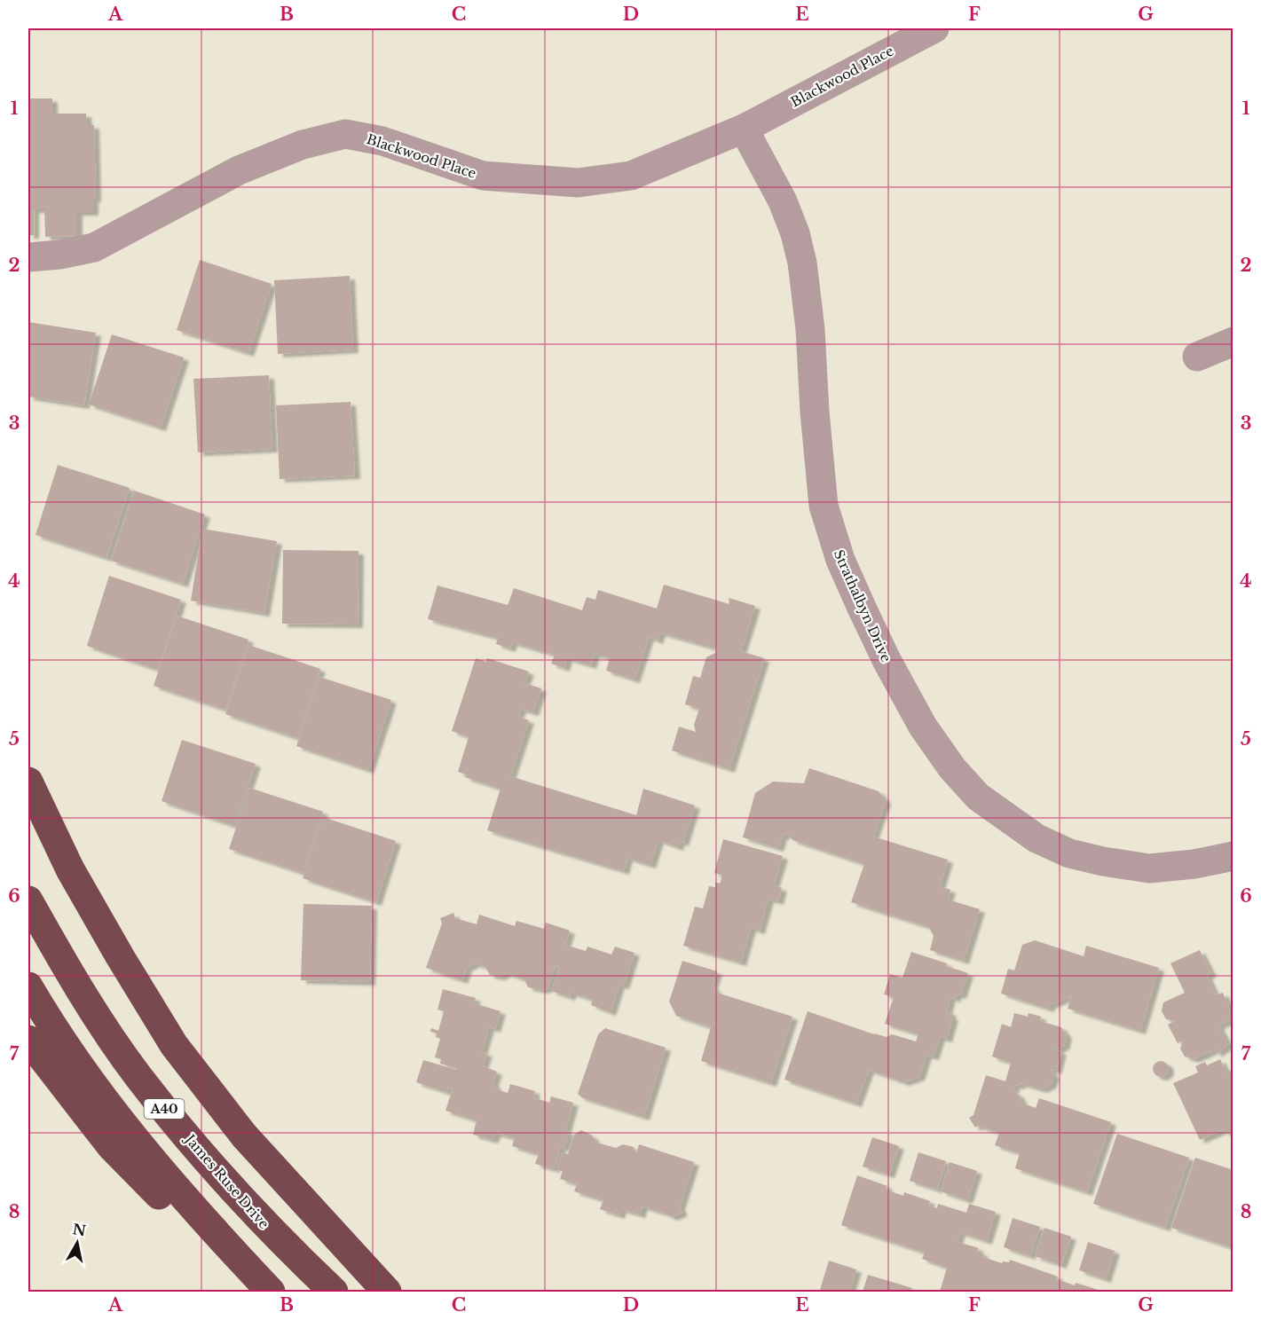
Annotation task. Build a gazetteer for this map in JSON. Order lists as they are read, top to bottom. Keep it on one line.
{"streets":{"highway":["A40","James Ruse Drive"],"street":["Blackwood Place","Strathalbyn Drive"]},"crossings":[["Blackwood Place","Strathalbyn Drive"]],"north":"top","grid":{"columns":["A","B","C","D","E","F","G"],"rows":["1","2","3","4","5","6","7","8"]}}
